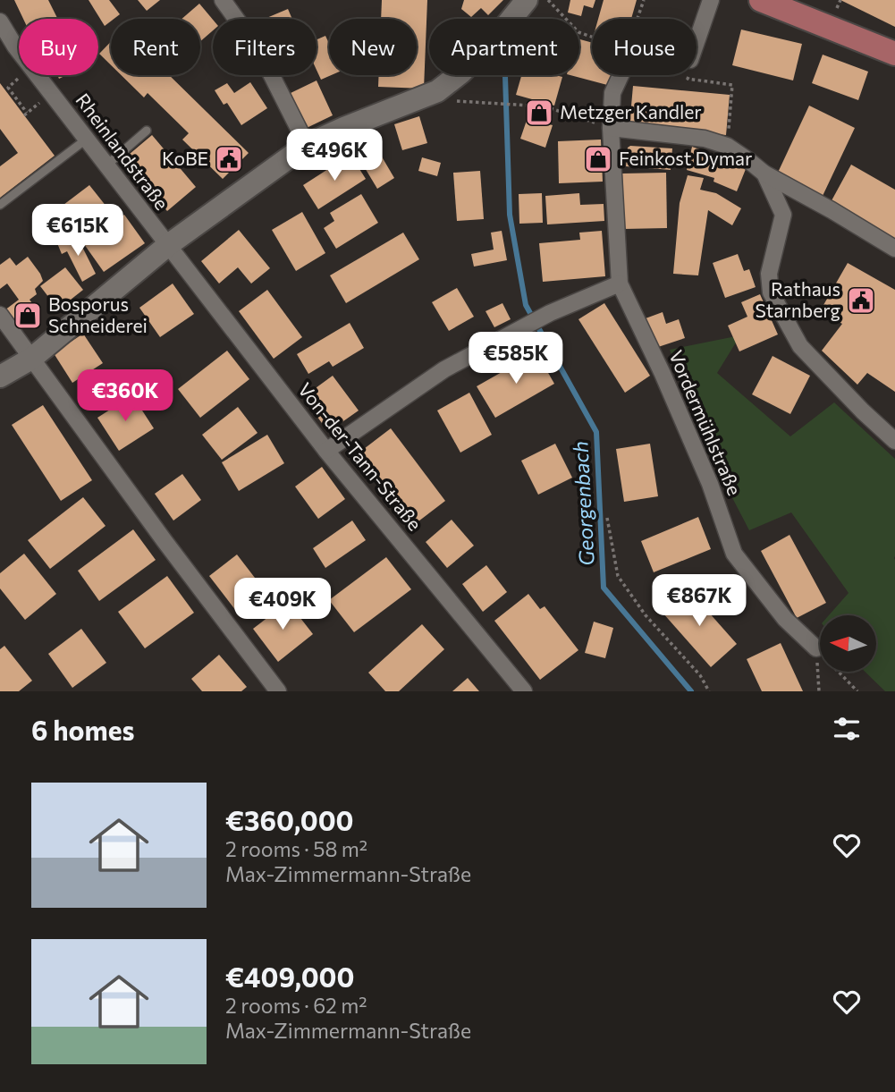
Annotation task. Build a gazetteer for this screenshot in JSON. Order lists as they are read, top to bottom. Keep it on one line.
{"streets":{"street":["Rheinlandstraße","Vordermühlstraße","Von-der-Tann-Straße"]},"crossings":[["Rheinlandstraße","Von-der-Tann-Straße"]],"water":["Georgenbach"],"places":{"shop":["Metzger Kandler","Feinkost Dymar","Bosporus Schneiderei"],"public building":["KoBE","Rathaus Starnberg"]},"north":"left","page":{"chip":["Buy","Rent","Filters","New","Apartment","House"],"price":["€496K","€615K","€585K","€360K","€867K","€409K"],"heading":"6 homes","list":[{"name":"€360,000","note":"2 rooms · 58 m² · Max-Zimmermann-Straße"},{"name":"€409,000","note":"2 rooms · 62 m² · Max-Zimmermann-Straße"}]}}
